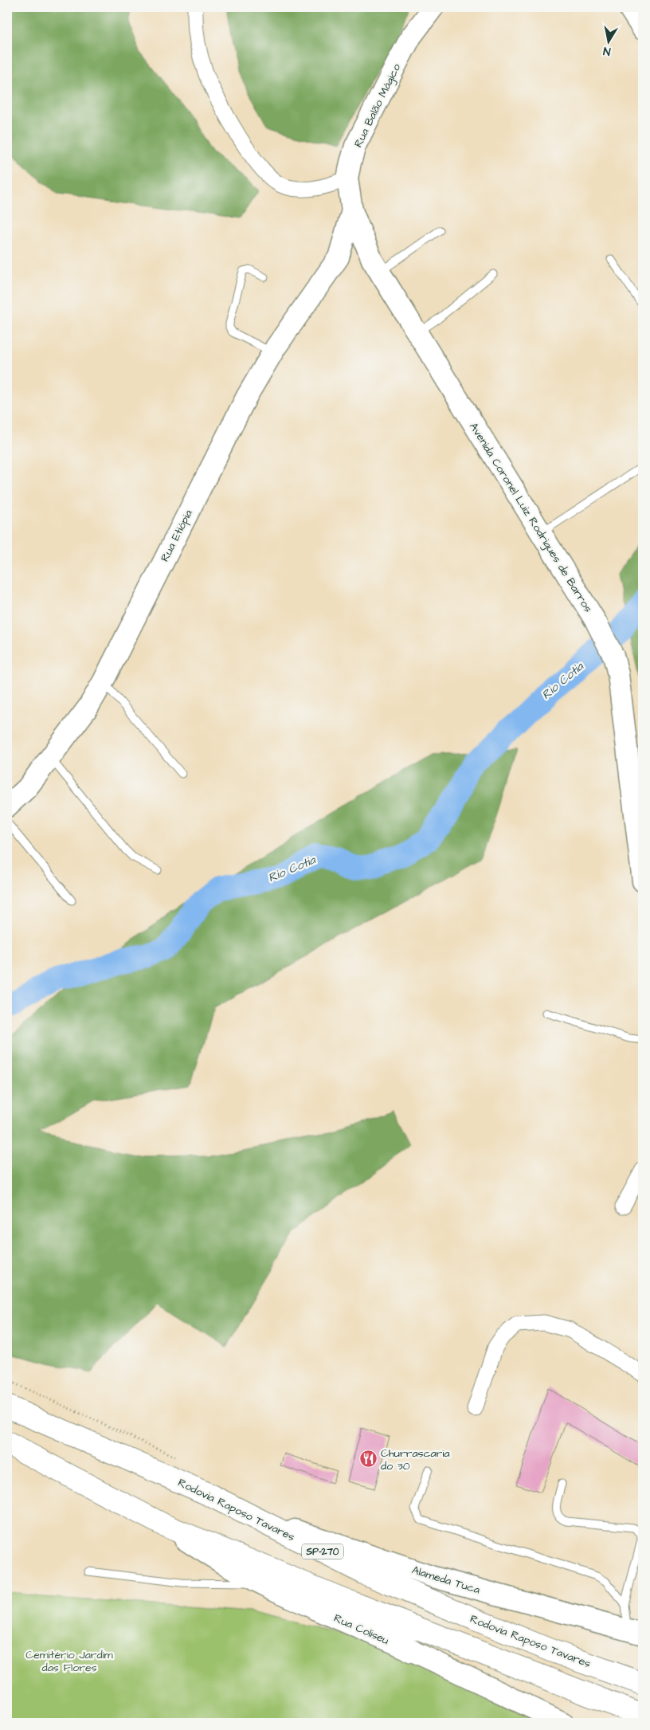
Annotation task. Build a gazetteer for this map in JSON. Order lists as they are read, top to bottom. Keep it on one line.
{"streets":{"highway":["Rodovia Raposo Tavares","SP-270"],"street":["Rua Balão Mágico","Avenida Coronel Luiz Rodrigues de Barros","Rua Etiópia","Alameda Tuca","Rua Coliseu"]},"crossings":[["Rua Balão Mágico","Avenida Coronel Luiz Rodrigues de Barros"],["Avenida Coronel Luiz Rodrigues de Barros","Rua Etiópia"],["Rodovia Raposo Tavares","Alameda Tuca"]],"water":["Rio Cotia"],"parks":["Cemitério Jardim das Flores"],"places":{"restaurant":["Churrascaria do 30"]},"north":"bottom"}
